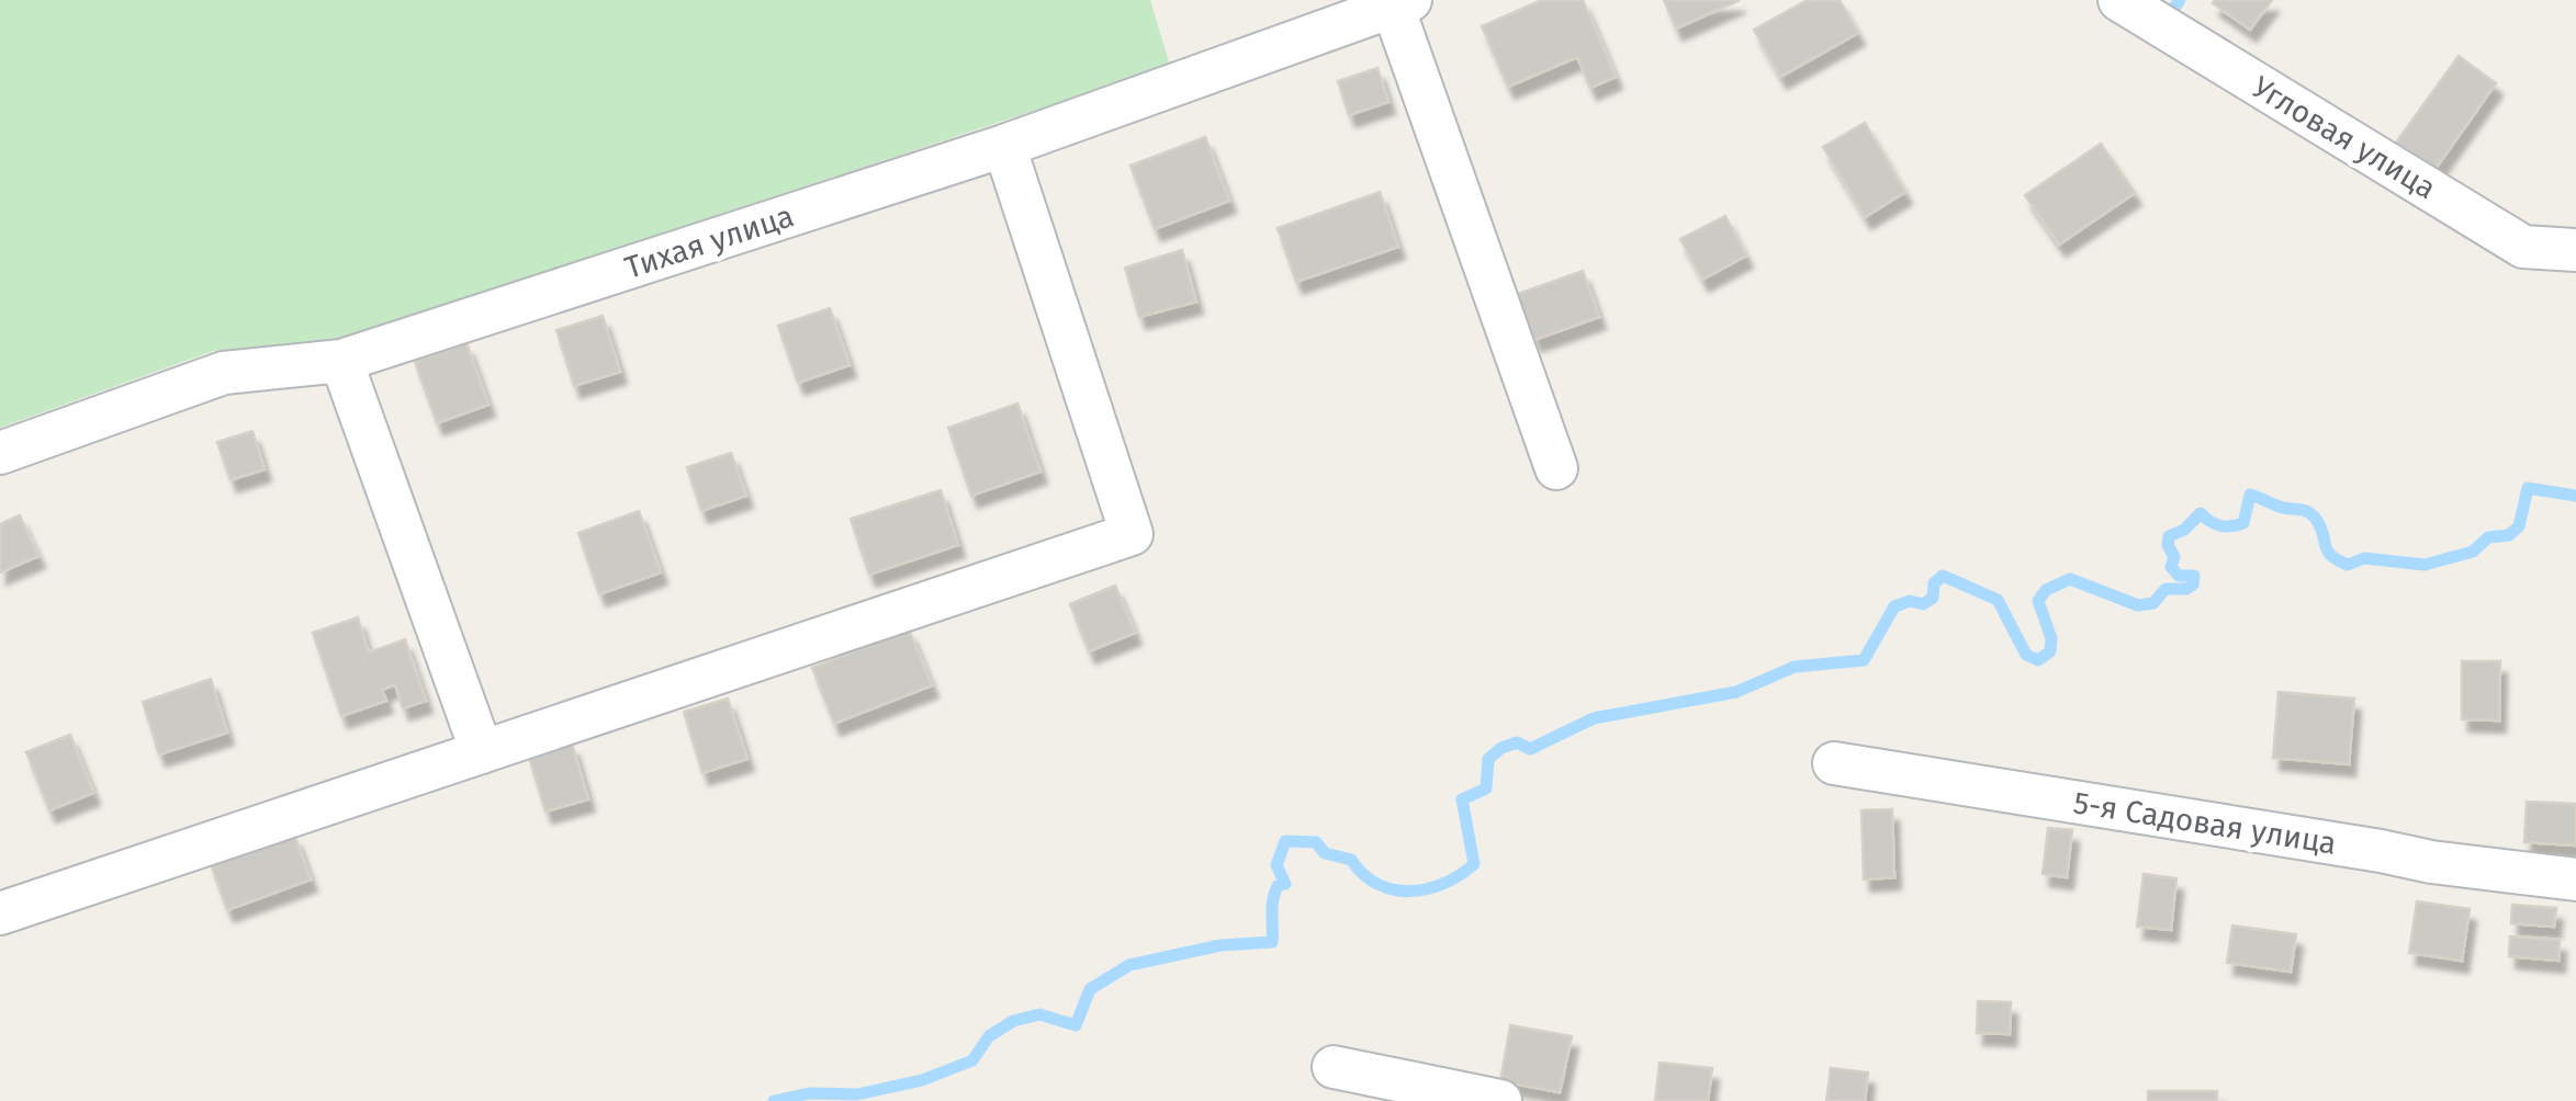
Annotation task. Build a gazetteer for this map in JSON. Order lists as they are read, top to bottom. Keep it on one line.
{"streets":{"street":["Угловая улица","Тихая улица","5-я Садовая улица"]}}
